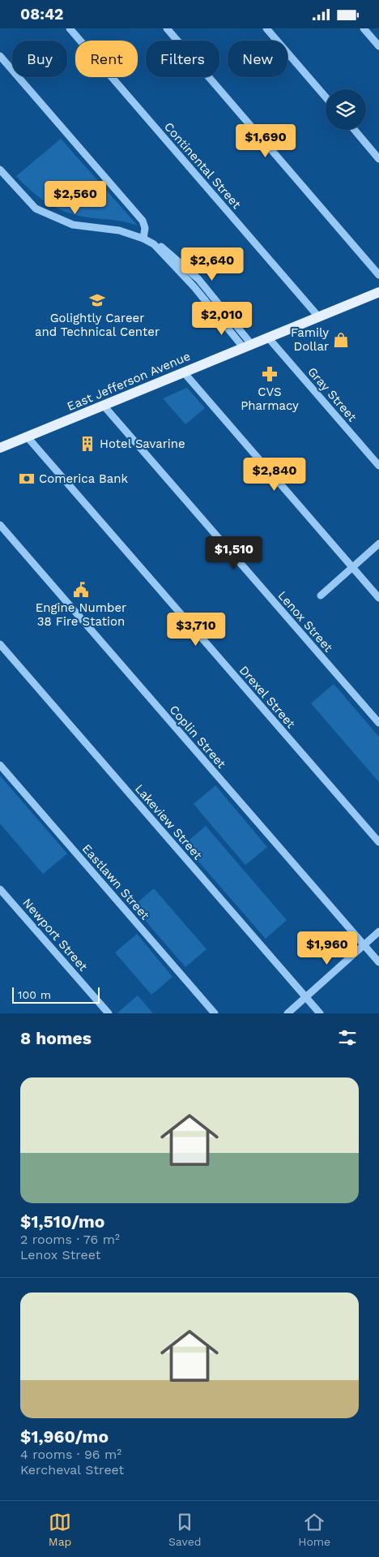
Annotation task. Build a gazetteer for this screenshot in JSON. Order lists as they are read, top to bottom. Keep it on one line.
{"streets":{"main road":["East Jefferson Avenue"],"street":["Continental Street","Gray Street","Lenox Street","Drexel Street","Coplin Street","Lakeview Street","Eastlawn Street","Newport Street"]},"crossings":[["Continental Street","East Jefferson Avenue"],["East Jefferson Avenue","Gray Street"],["East Jefferson Avenue","Lenox Street"],["East Jefferson Avenue","Drexel Street"]],"places":{"school or university":["Golightly Career and Technical Center"],"shop":["Family Dollar"],"pharmacy":["CVS Pharmacy"],"building":["Hotel Savarine"],"bank":["Comerica Bank"],"public building":["Engine Number 38 Fire Station"]},"scale_bar":"100 m","page":{"status":"08:42","chip":["Buy","Rent","Filters","New"],"price":["$1,690","$2,560","$2,640","$2,010","$2,840","$1,510","$3,710","$1,960"],"scale":"100 m","heading":"8 homes","list":[{"name":"$1,510/mo","note":"2 rooms · 76 m² · Lenox Street"},{"name":"$1,960/mo","note":"4 rooms · 96 m² · Kercheval Street"}],"tabs":["Map","Saved","Home"]}}
